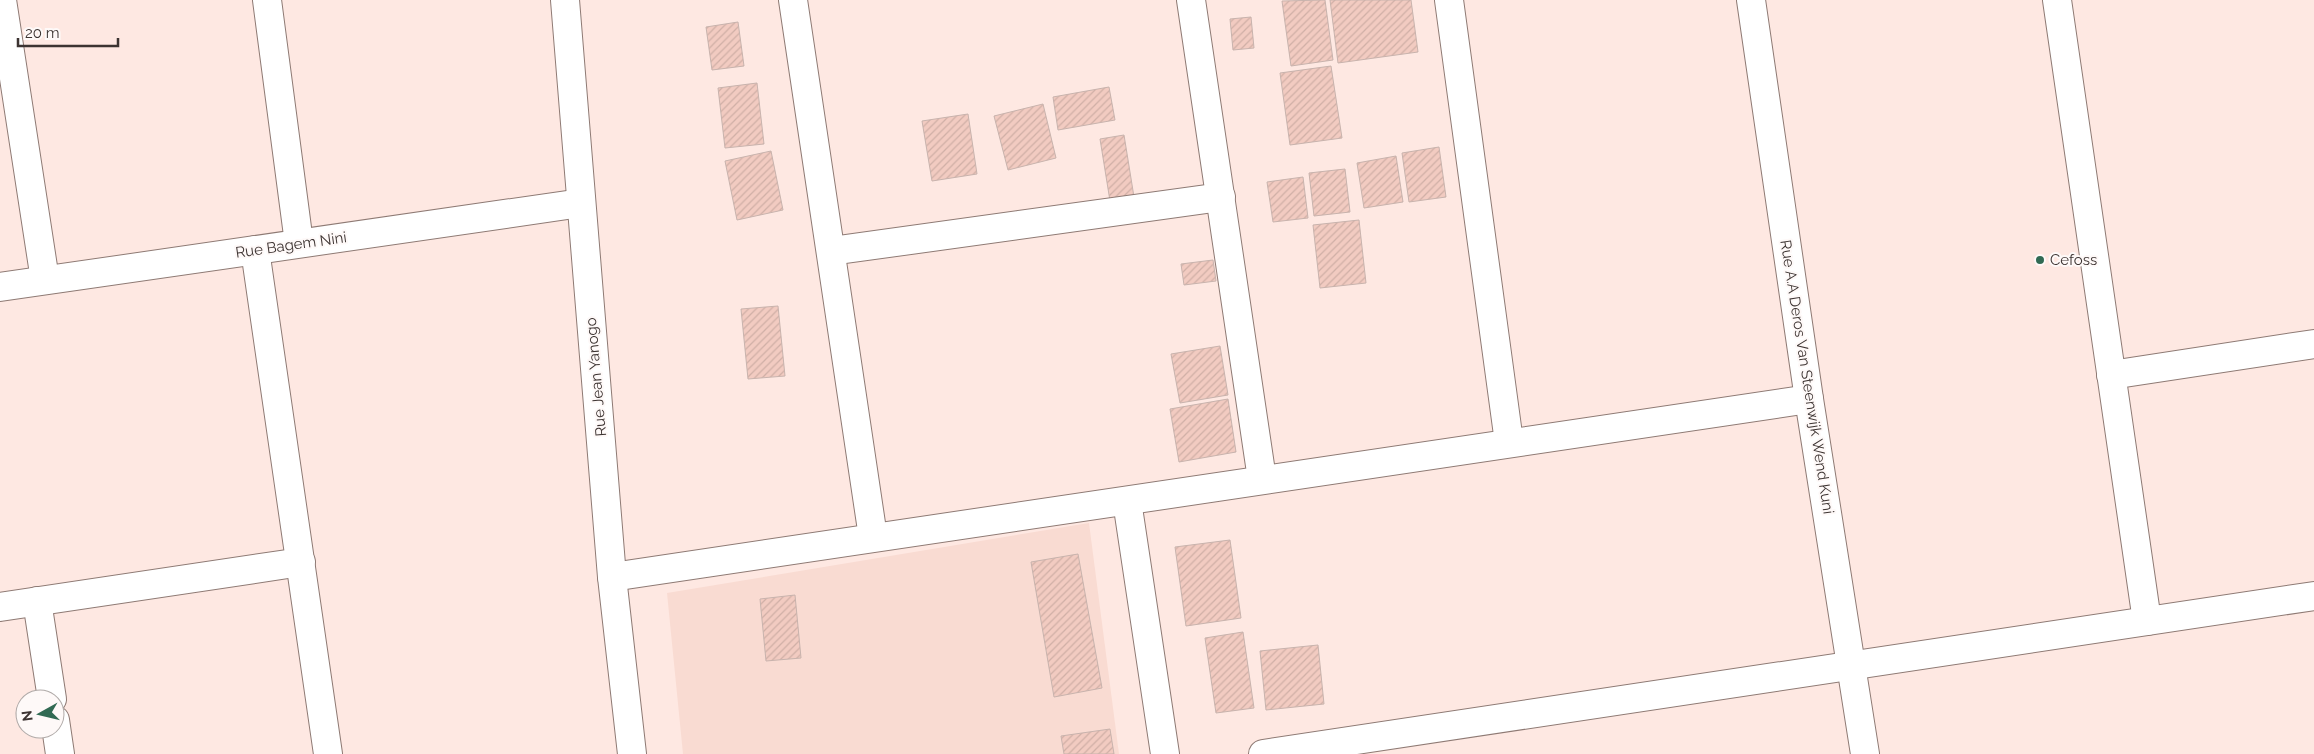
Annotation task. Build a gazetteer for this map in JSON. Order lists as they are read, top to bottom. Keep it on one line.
{"streets":{"street":["Rue Bagem Nini","Rue Jean Yanogo","Rue A.A Deros Van Steenwijk Wend Kuni"]},"crossings":[["Rue Bagem Nini","Rue Jean Yanogo"]],"places":["Cefoss"],"scale_bar":"20 m","north":"left"}
